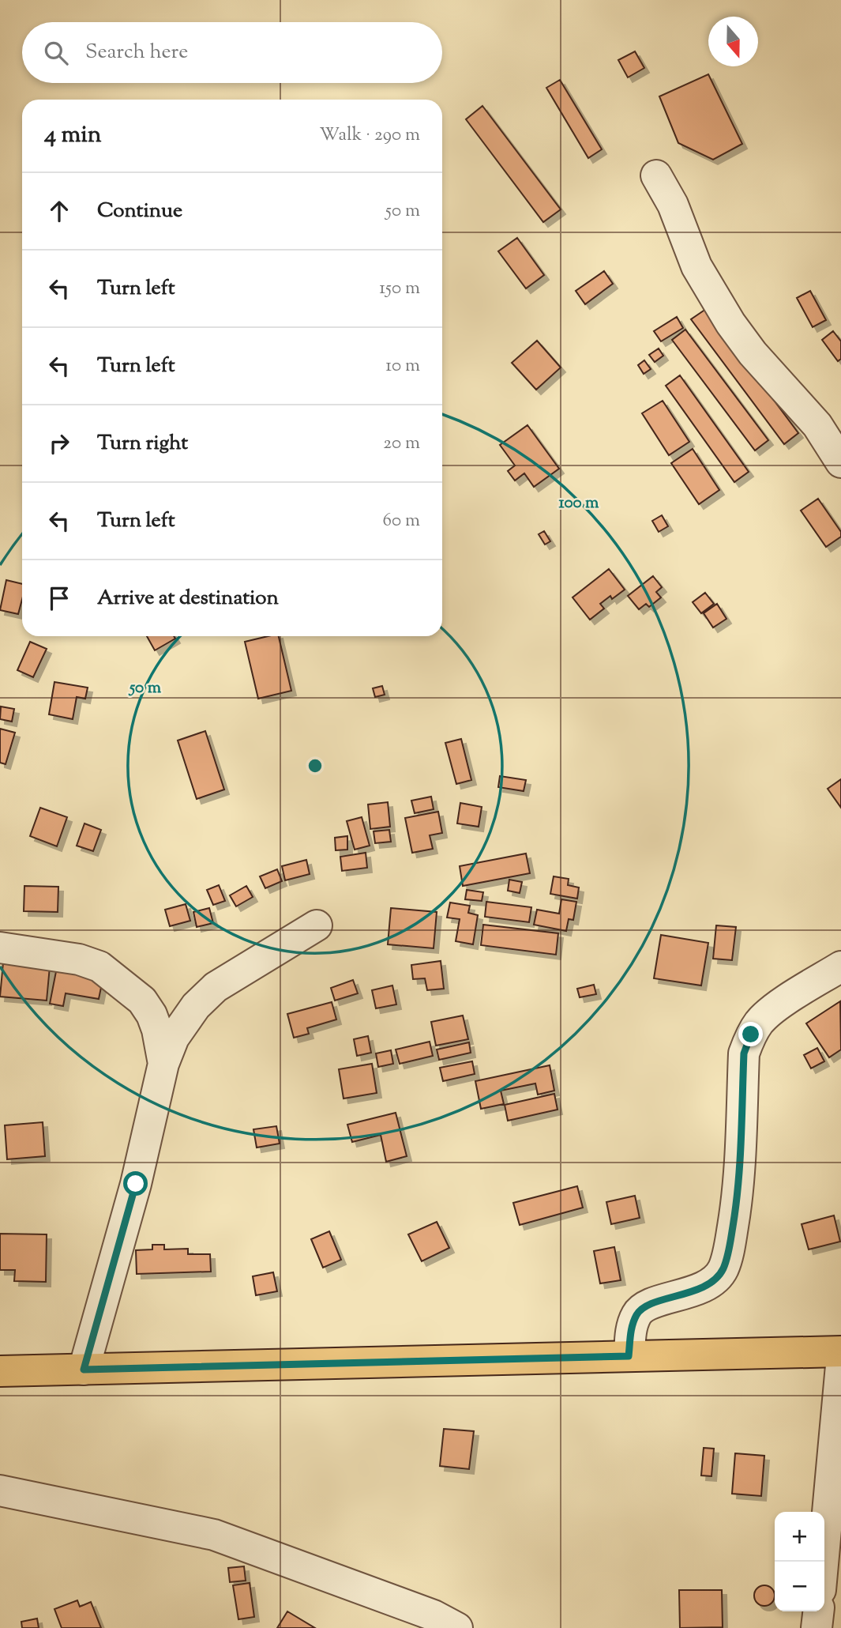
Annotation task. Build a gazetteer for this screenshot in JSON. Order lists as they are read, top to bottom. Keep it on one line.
{"north":"bottom","page":{"search":"Search here","heading":["4 min","Walk · 290 m"],"list":[["Continue","50 m"],["Turn left","150 m"],["Turn left","10 m"],["Turn right","20 m"],["Turn left","60 m"],"Arrive at destination"],"map_buttons":["+","−"]},"rings":["100 m","50 m"]}
